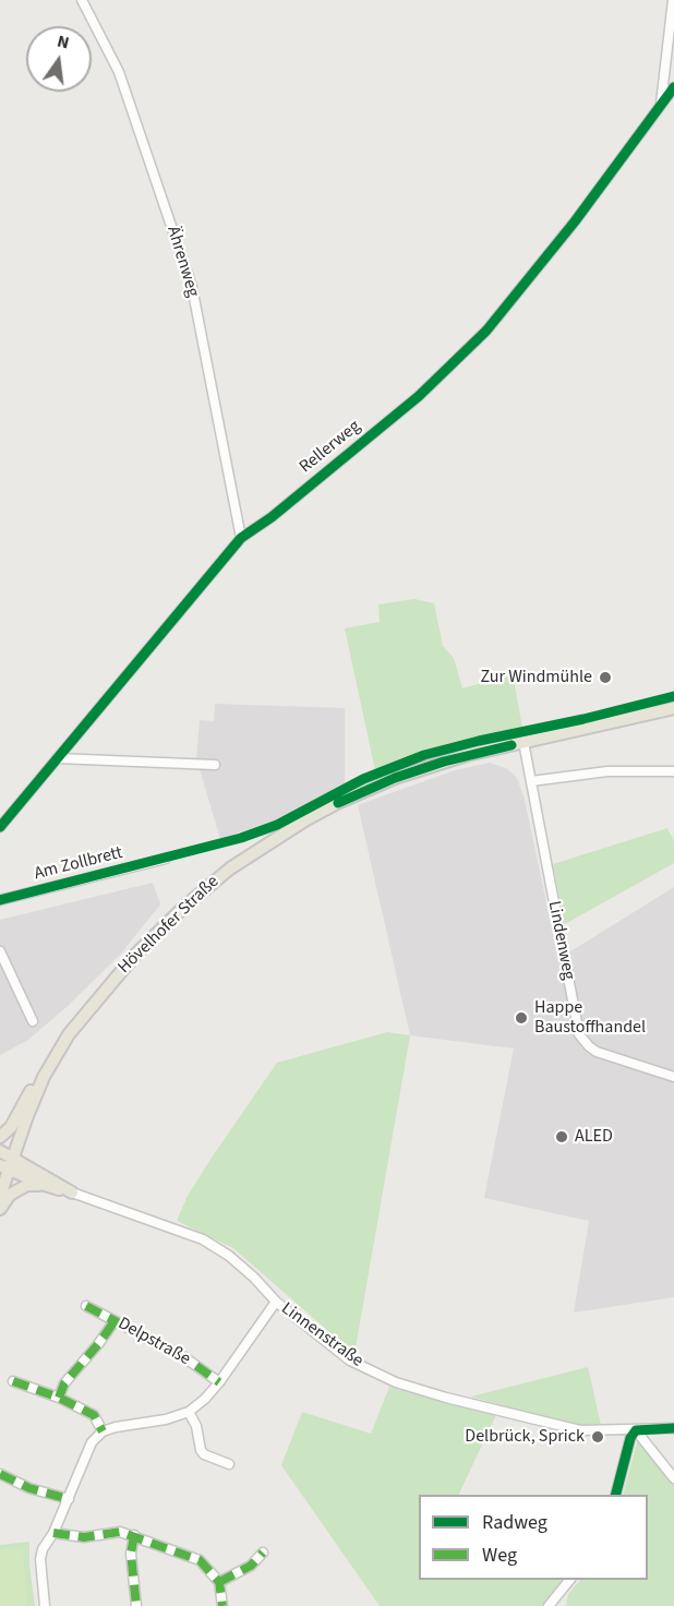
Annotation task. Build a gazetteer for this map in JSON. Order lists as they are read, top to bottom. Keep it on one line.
{"streets":{"main road":["Hövelhofer Straße"],"street":["Ährenweg","Rellerweg","Am Zollbrett","Lindenweg","Linnenstraße","Delpstraße"]},"crossings":[["Ährenweg","Rellerweg"],["Hövelhofer Straße","Lindenweg"]],"places":["Zur Windmühle","Happe Baustoffhandel","ALED","Delbrück, Sprick"],"legend":["Radweg","Weg"],"north":"top"}
